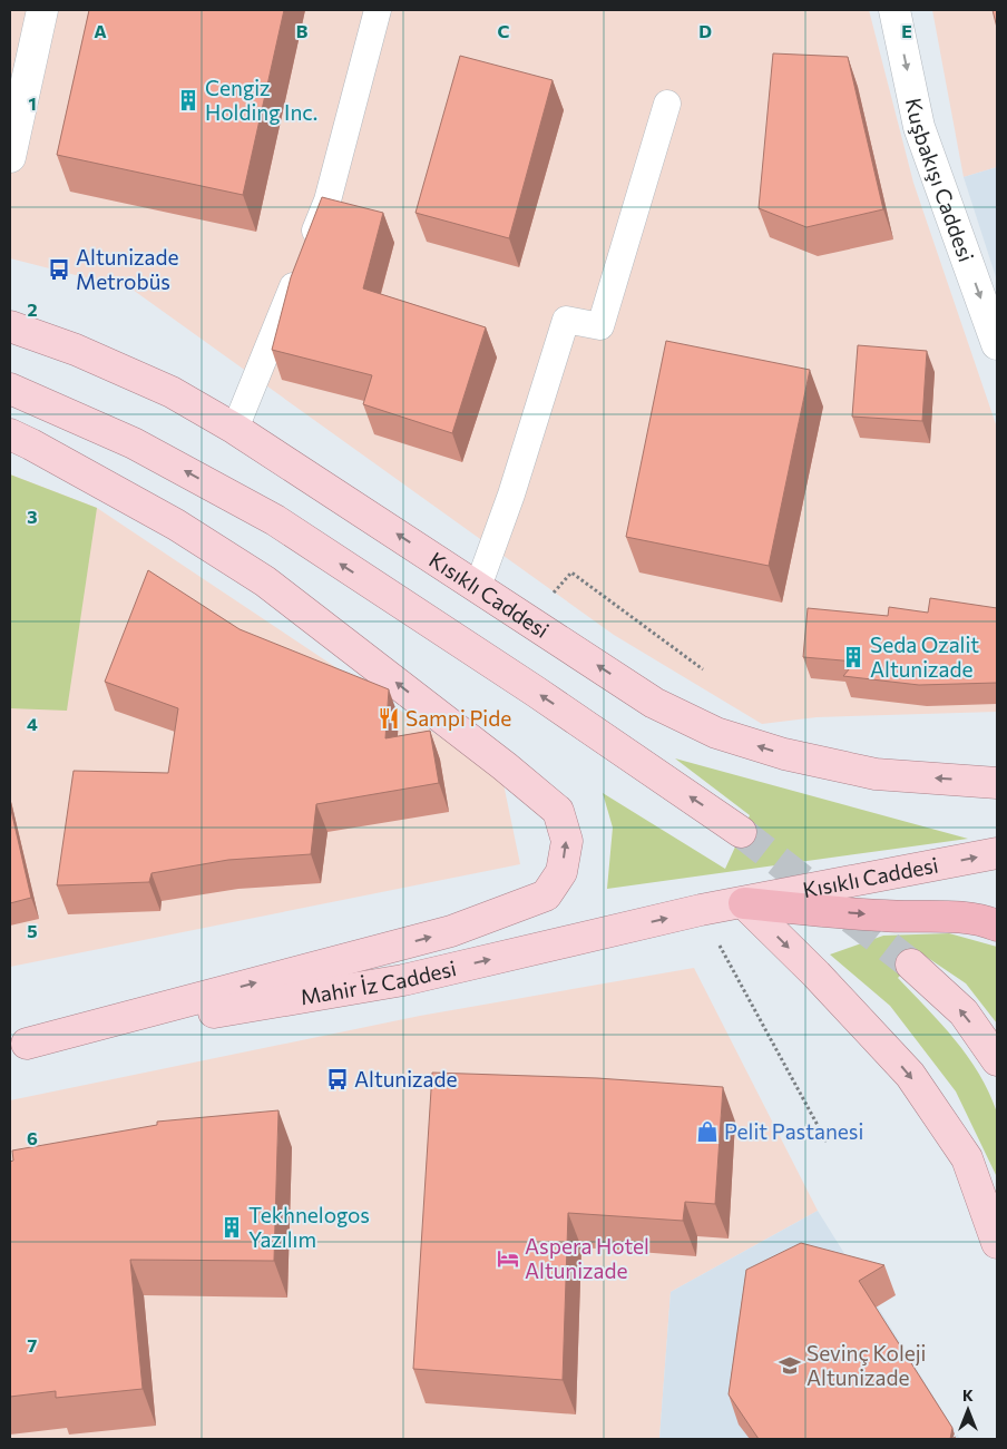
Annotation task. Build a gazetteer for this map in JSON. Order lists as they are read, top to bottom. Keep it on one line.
{"streets":{"main road":["Kısıklı Caddesi","Mahir İz Caddesi"],"street":["Kuşbakışı Caddesi"]},"crossings":[["Kısıklı Caddesi","Mahir İz Caddesi"]],"one_way":["Kuşbakışı Caddesi","Mahir İz Caddesi"],"places":{"building":["Cengiz Holding Inc.","Seda Ozalit Altunizade","Tekhnelogos Yazılım"],"bus stop":["Altunizade Metrobüs","Altunizade"],"restaurant":["Sampi Pide"],"shop":["Pelit Pastanesi"],"hotel":["Aspera Hotel Altunizade"],"school or university":["Sevinç Koleji Altunizade"]},"north":"top","grid":{"columns":["A","B","C","D","E"],"rows":["1","2","3","4","5","6","7"]}}
